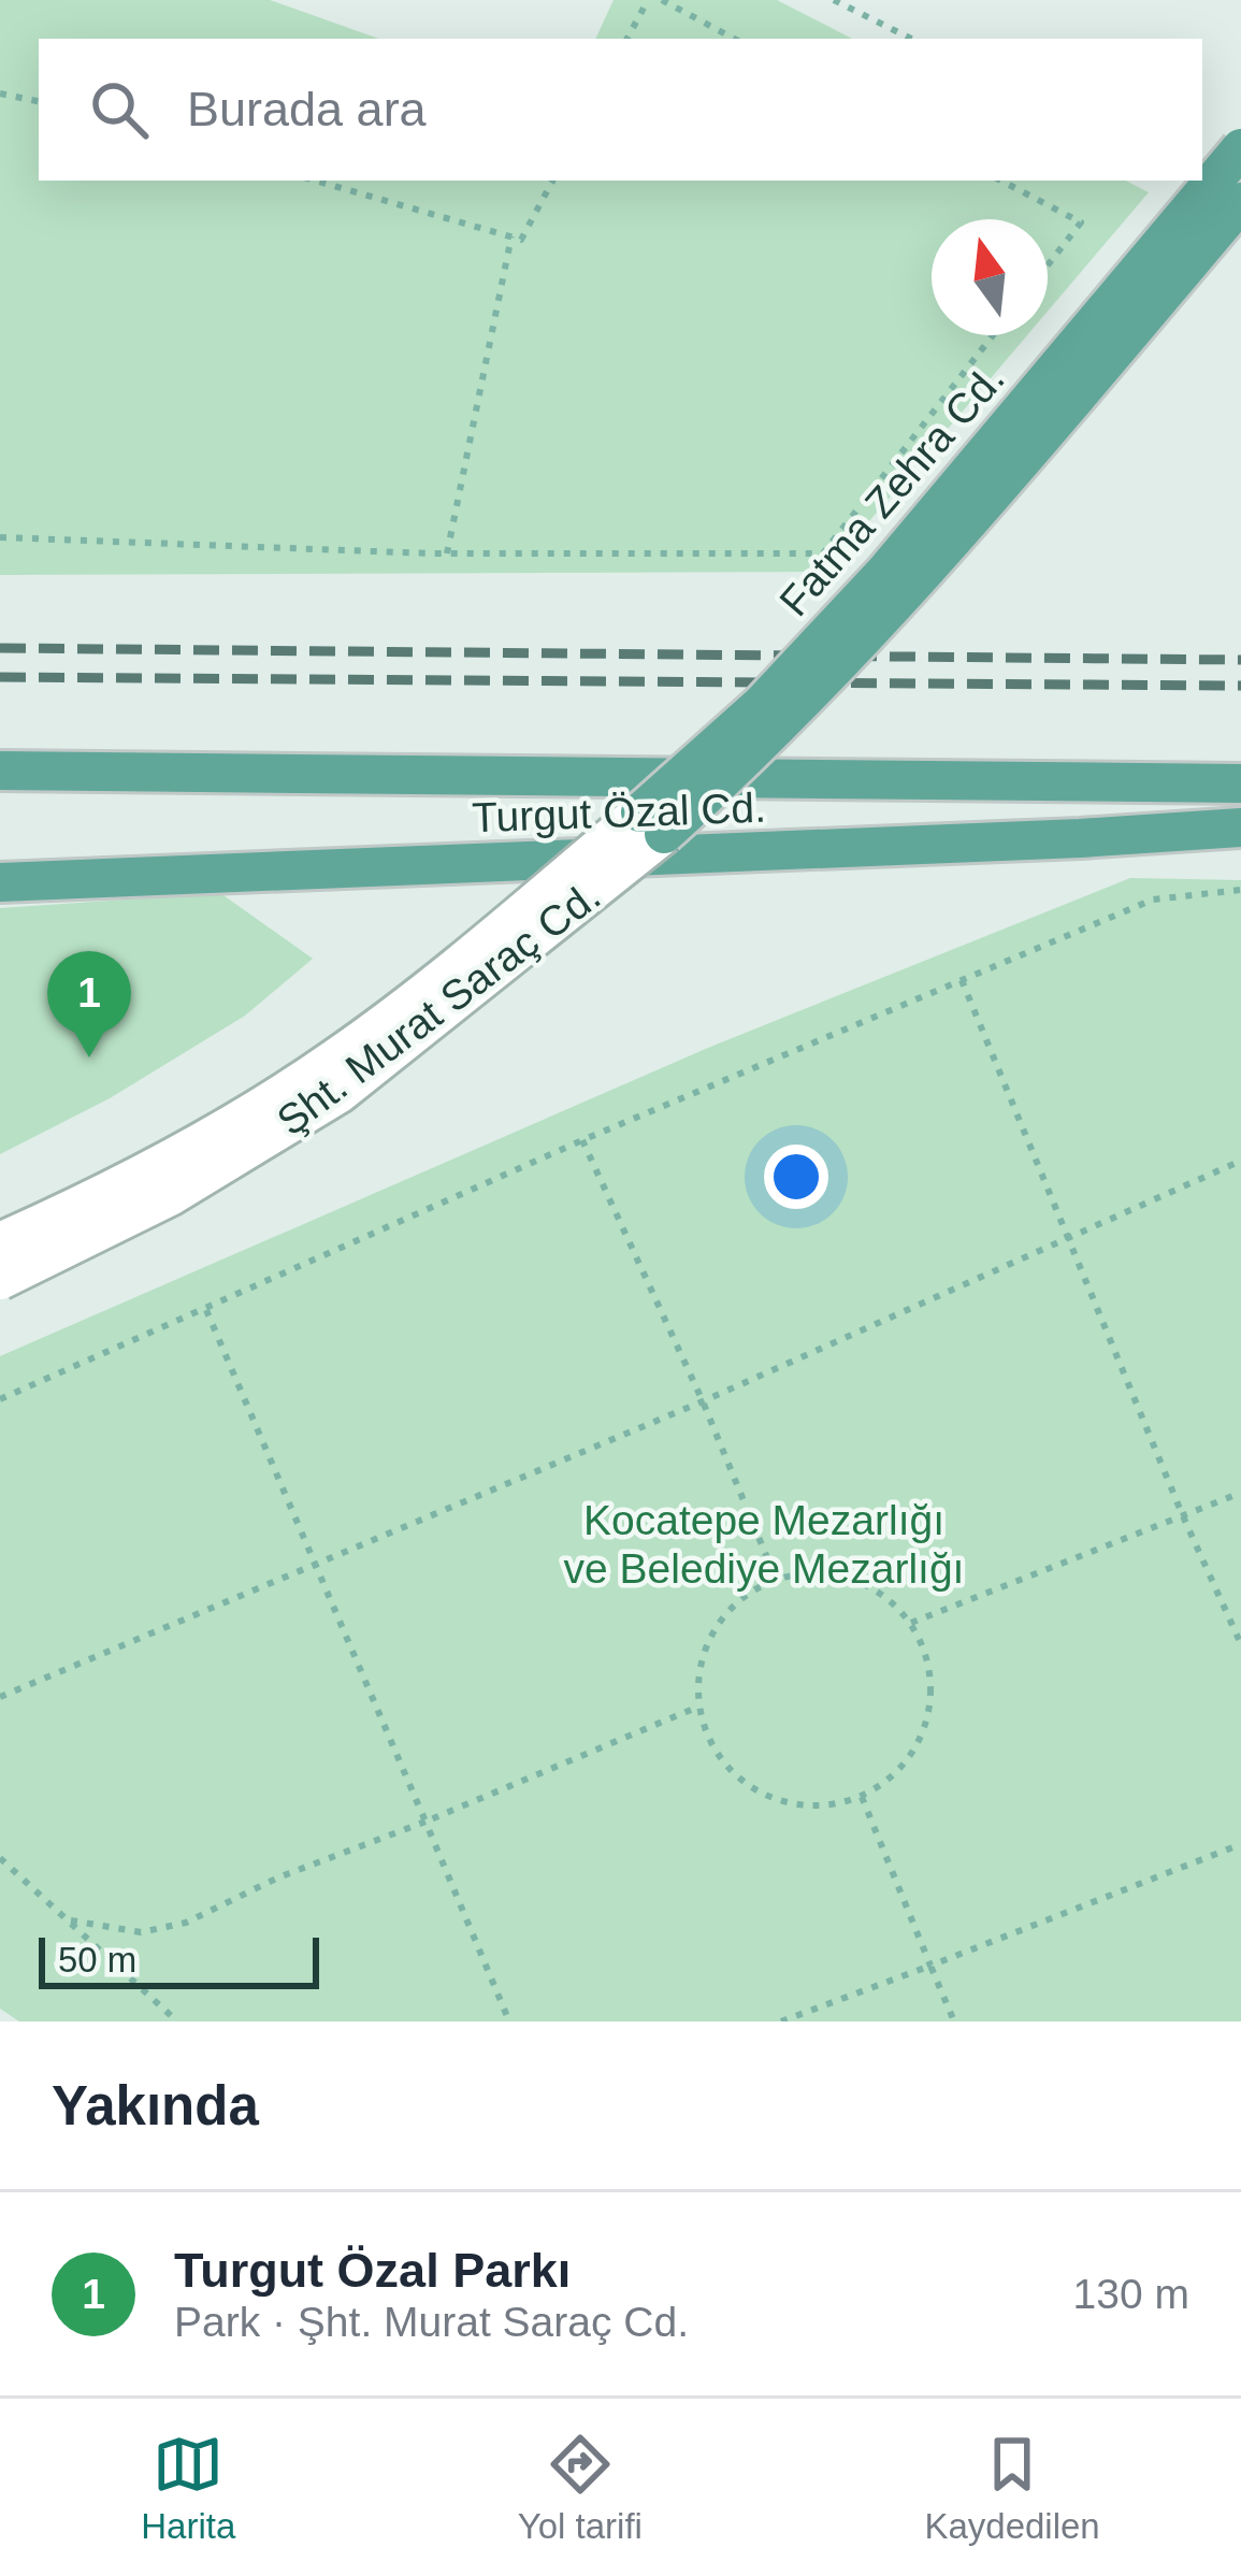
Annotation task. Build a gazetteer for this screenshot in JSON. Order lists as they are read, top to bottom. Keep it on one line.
{"streets":{"main road":["Fatma Zehra Cd.","Turgut Özal Cd."],"street":["Şht. Murat Saraç Cd."]},"crossings":[["Fatma Zehra Cd.","Şht. Murat Saraç Cd."]],"parks":["Kocatepe Mezarlığı ve Belediye Mezarlığı"],"scale_bar":"50 m","north":"top","page":{"search":"Burada ara","pins":"1","scale":"50 m","heading":"Yakında","list":[{"mark":"1","name":"Turgut Özal Parkı","note":"Park · Şht. Murat Saraç Cd.","value":"130 m"}],"nav":["Harita","Yol tarifi","Kaydedilen"]}}
